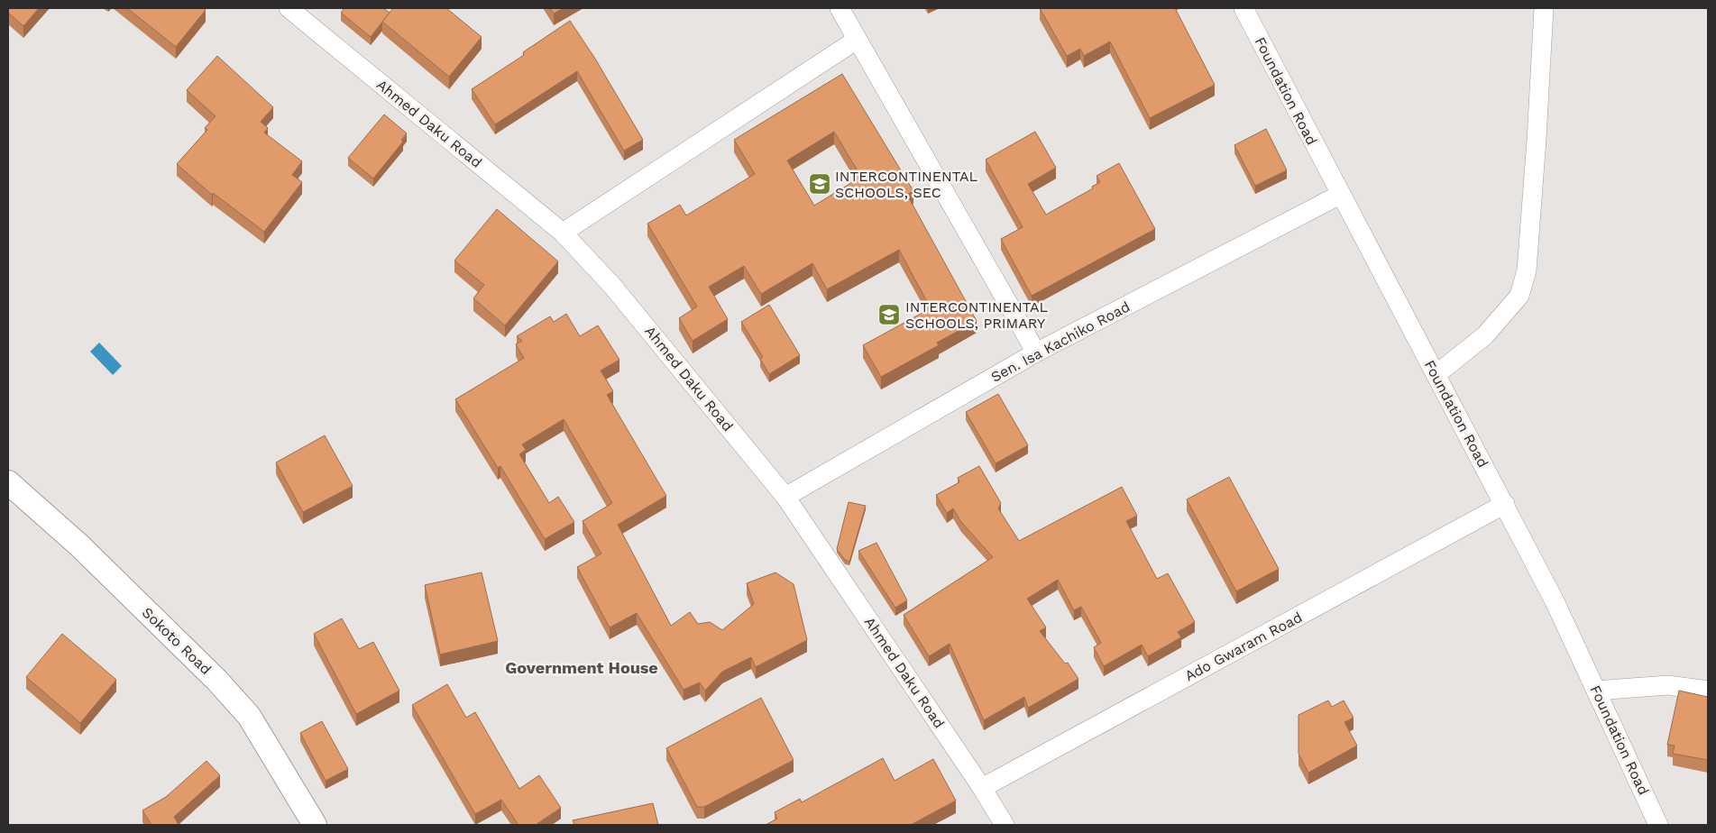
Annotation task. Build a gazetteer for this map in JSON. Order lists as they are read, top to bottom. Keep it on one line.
{"streets":{"street":["Foundation Road","Ahmed Daku Road","Sen. Isa Kachiko Road","Sokoto Road","Ado Gwaram Road"]},"crossings":[["Foundation Road","Sen. Isa Kachiko Road"],["Foundation Road","Ado Gwaram Road"],["Ahmed Daku Road","Sen. Isa Kachiko Road"],["Ahmed Daku Road","Ado Gwaram Road"]],"districts":["Government House"],"places":{"school or university":["INTERCONTINENTAL SCHOOLS, SEC","INTERCONTINENTAL SCHOOLS, PRIMARY"]}}
